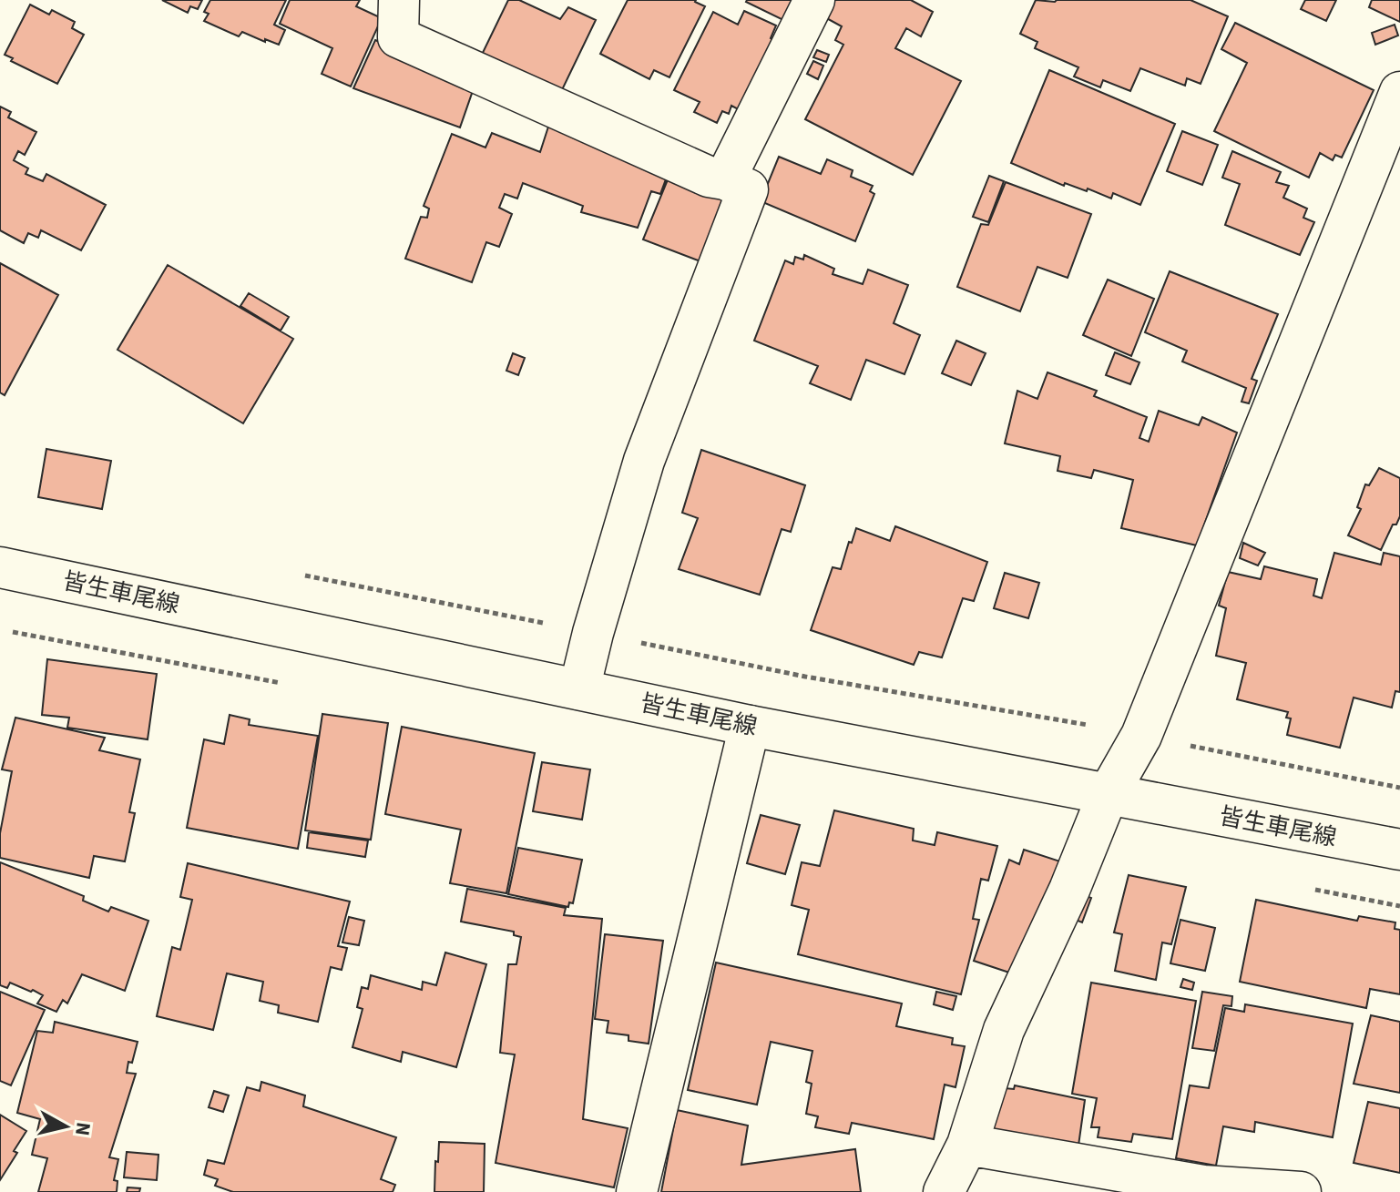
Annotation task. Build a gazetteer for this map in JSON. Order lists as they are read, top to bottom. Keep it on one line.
{"streets":{"main road":["皆生車尾線"]},"north":"right"}
